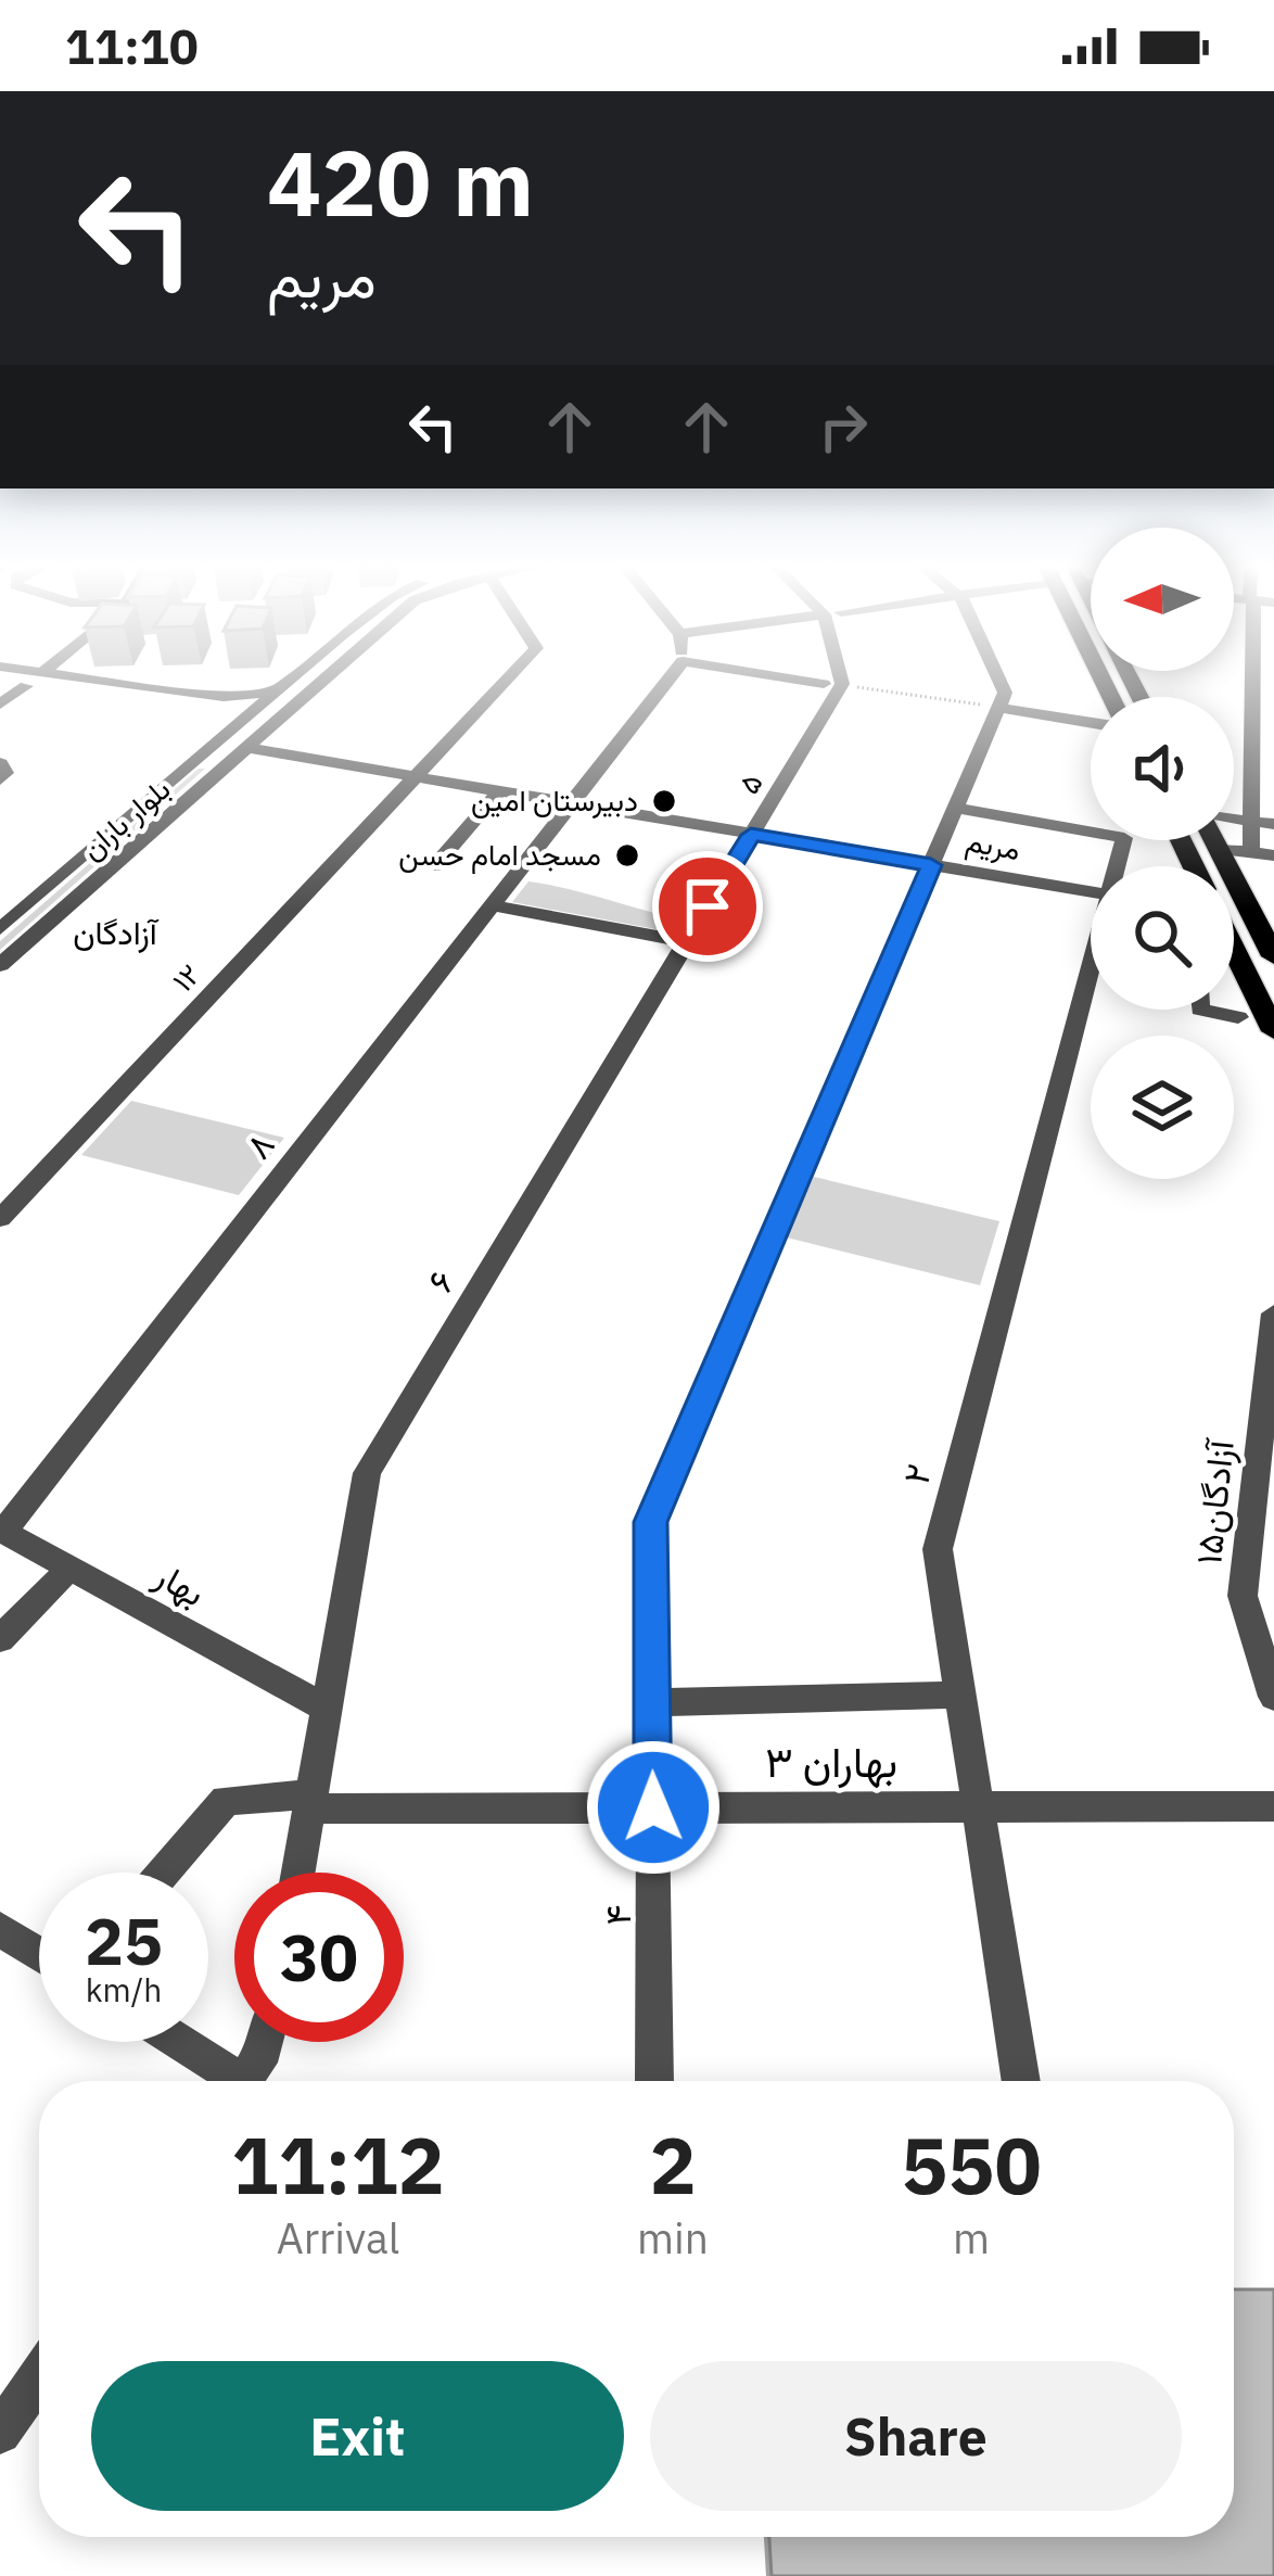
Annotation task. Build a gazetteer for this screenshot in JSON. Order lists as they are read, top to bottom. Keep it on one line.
{"streets":{"street":["۵","بلوار باران","مریم","۱۲","۸","۶","۲","آزادگان۱۵","بهار","بهاران ۳","۴"]},"crossings":[["۵","مریم"],["۵","۶"],["بلوار باران","مریم"],["مریم","۱۲"],["مریم","۸"],["مریم","۶"],["مریم","۴"],["۸","بهار"],["۶","بهار"],["۶","بهاران ۳"],["۲","بهاران ۳"],["۲","۴"],["بهاران ۳","۴"]],"districts":["آزادگان"],"places":["دبیرستان امین","مسجد امام حسن"],"north":"left","page":{"status":"11:10","turn":["420 m","مریم"],"speed":"25 km/h","limit":"30","eta":["11:12","Arrival","2","min","550","m"],"buttons":["Exit","Share"]}}
